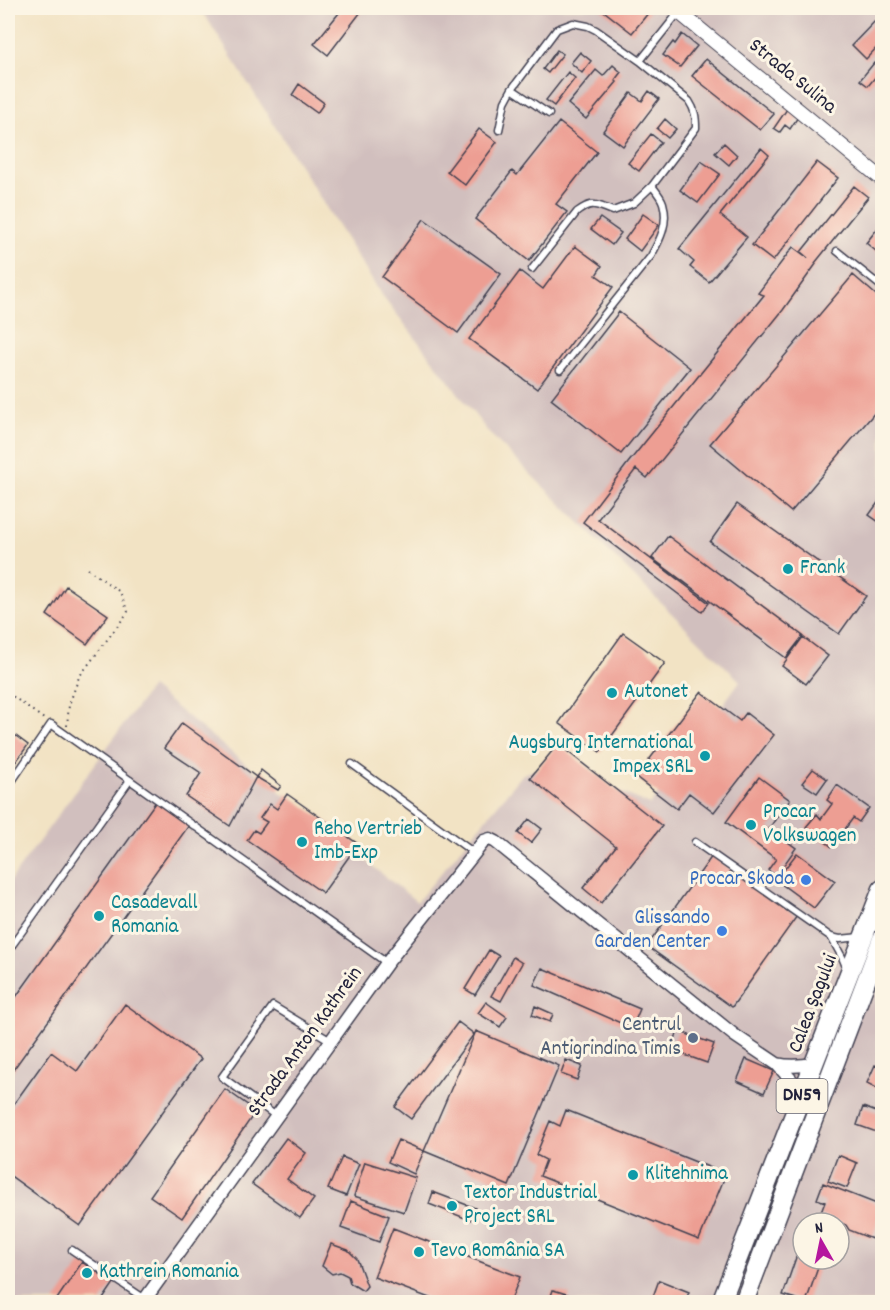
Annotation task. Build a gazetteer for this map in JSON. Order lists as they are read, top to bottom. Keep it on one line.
{"streets":{"main road":["Calea Șagului","DN59"],"street":["Strada Sulina","Strada Anton Kathrein"]},"places":["Frank","Autonet","Augsburg International Impex SRL","Procar Volkswagen","Reho Vertrieb Imb-Exp","Procar Skoda","Casadevall Romania","Glissando Garden Center","Centrul Antigrindina Timis","Klitehnima","Textor Industrial Project SRL","Tevo România SA","Kathrein Romania"],"north":"top"}
